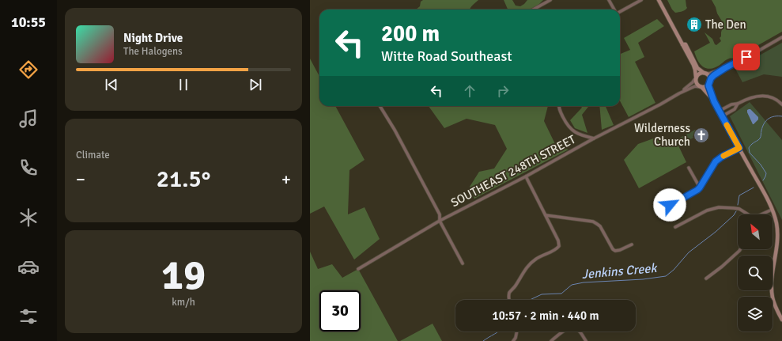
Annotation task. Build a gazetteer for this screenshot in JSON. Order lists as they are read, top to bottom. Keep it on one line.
{"streets":{"street":["SOUTHEAST 248TH STREET"]},"water":["Jenkins Creek"],"places":{"building":["The Den"],"church":["Wilderness Church"]},"north":"top left","page":{"tabs":"10:55","turn":["200 m","Witte Road Southeast"],"song":["Night Drive","The Halogens"],"tile":["Climate",["19","km/h"]],"heat":["−","21.5°","+"],"limit":"30","trip":"10:57 · 2 min · 440 m"}}
